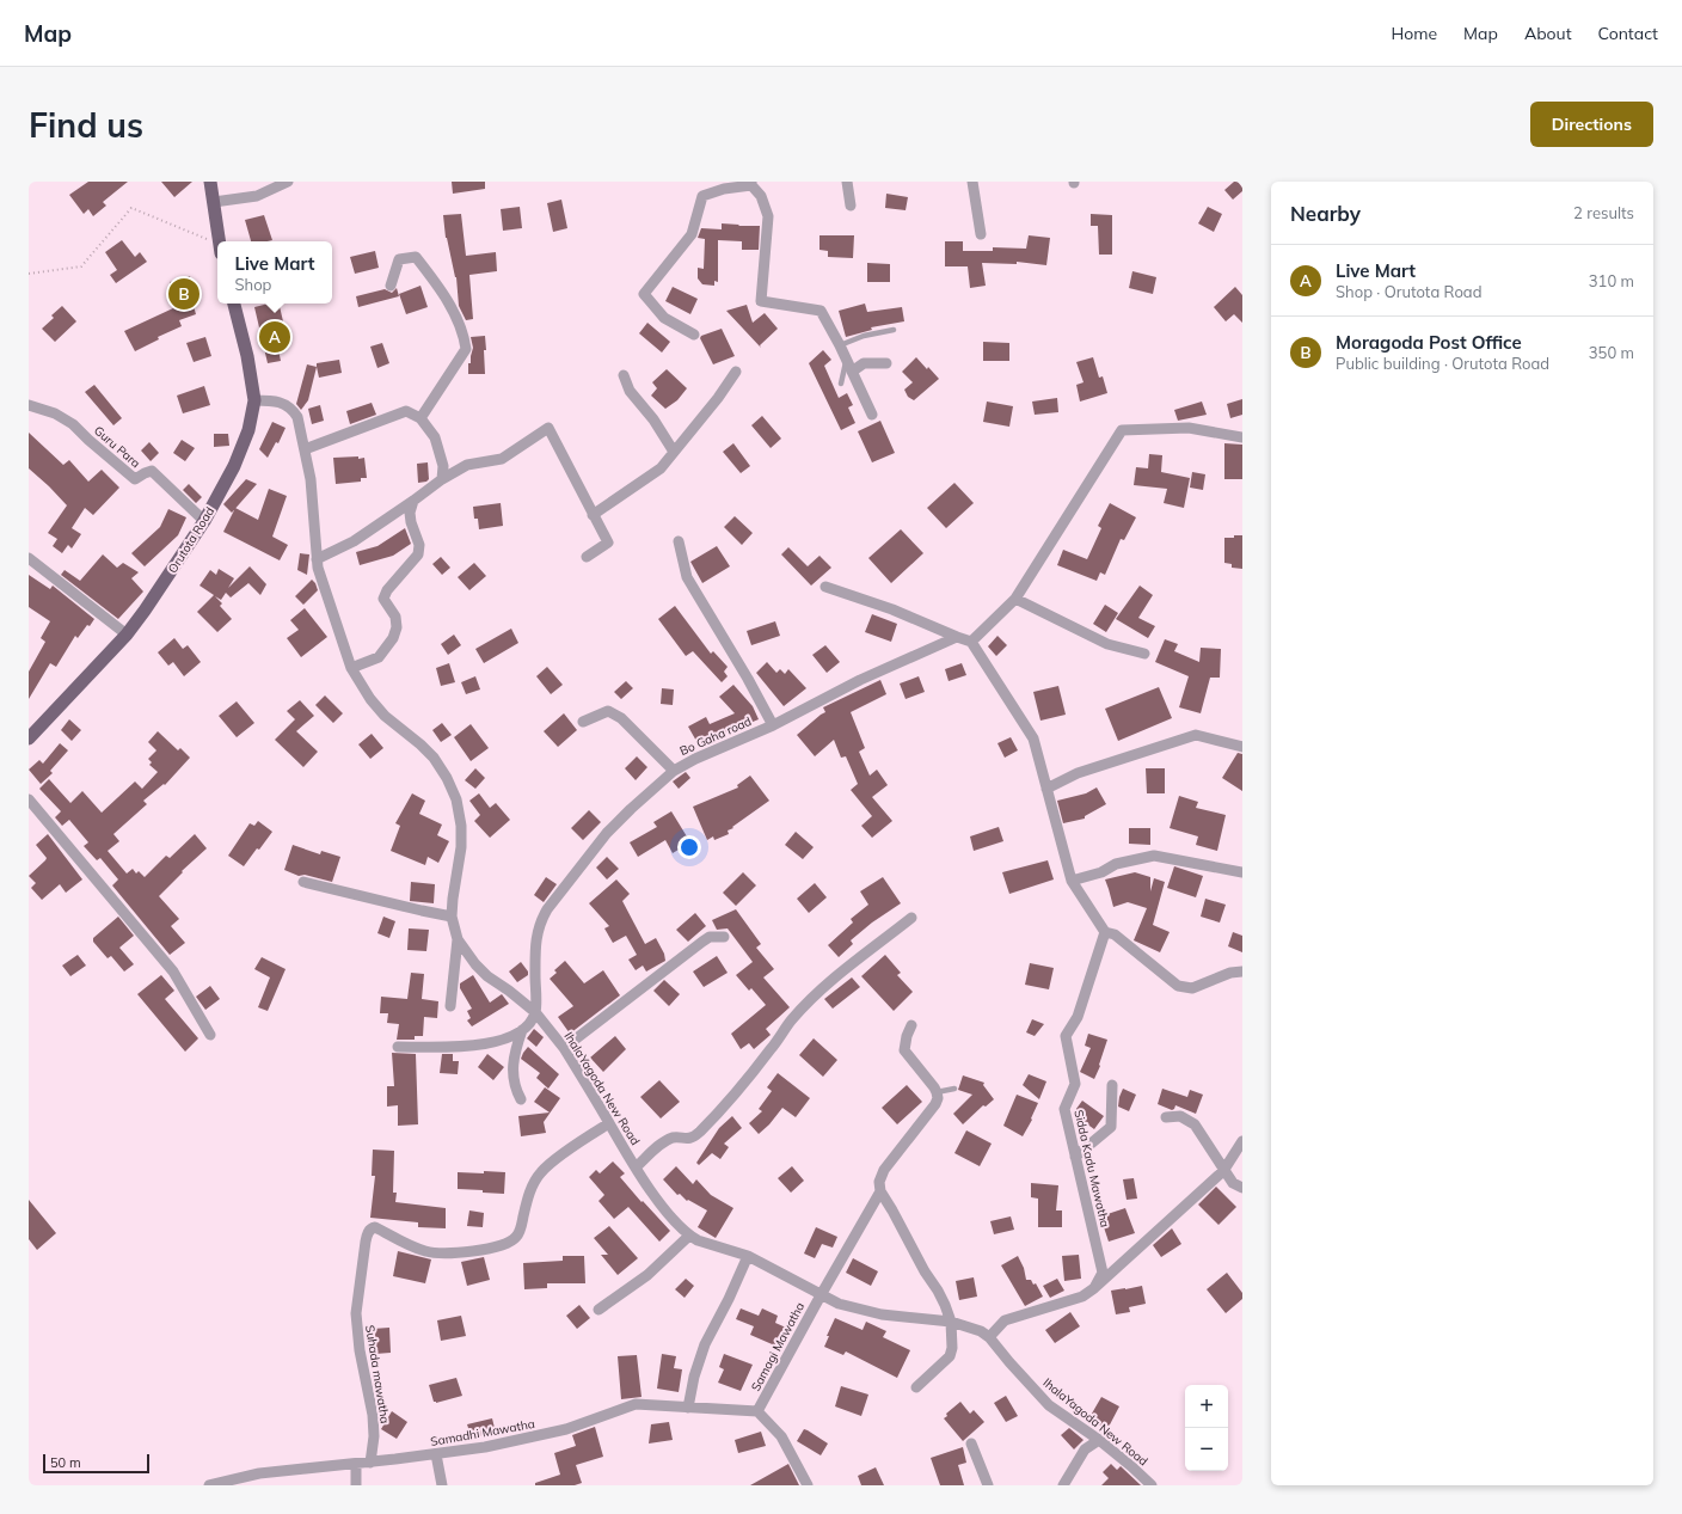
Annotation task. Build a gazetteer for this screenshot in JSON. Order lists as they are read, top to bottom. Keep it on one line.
{"streets":{"main road":["Orutota Road"],"street":["Guru Para","Bo Gaha road","IhalaYagoda New Road","Sidda Kadu Mawatha","Samagi Mawatha","Suhada mawatha","Samadhi Mawatha"]},"crossings":[["Guru Para","Orutota Road"],["Orutota Road","IhalaYagoda New Road"],["Bo Gaha road","IhalaYagoda New Road"],["IhalaYagoda New Road","Samagi Mawatha"],["IhalaYagoda New Road","Suhada mawatha"],["Samagi Mawatha","Samadhi Mawatha"],["Suhada mawatha","Samadhi Mawatha"]],"scale_bar":"50 m","page":{"header":"Map","nav":["Home","Map","About","Contact"],"buttons":"Directions","title":"Find us","heading":["Nearby","2 results"],"popup":["Live Mart","Shop"],"list":[{"mark":"A","name":"Live Mart","note":"Shop · Orutota Road","value":"310 m"},{"mark":"B","name":"Moragoda Post Office","note":"Public building · Orutota Road","value":"350 m"}],"pins":["B","A"],"map_buttons":["+","−"],"scale":"50 m"}}
